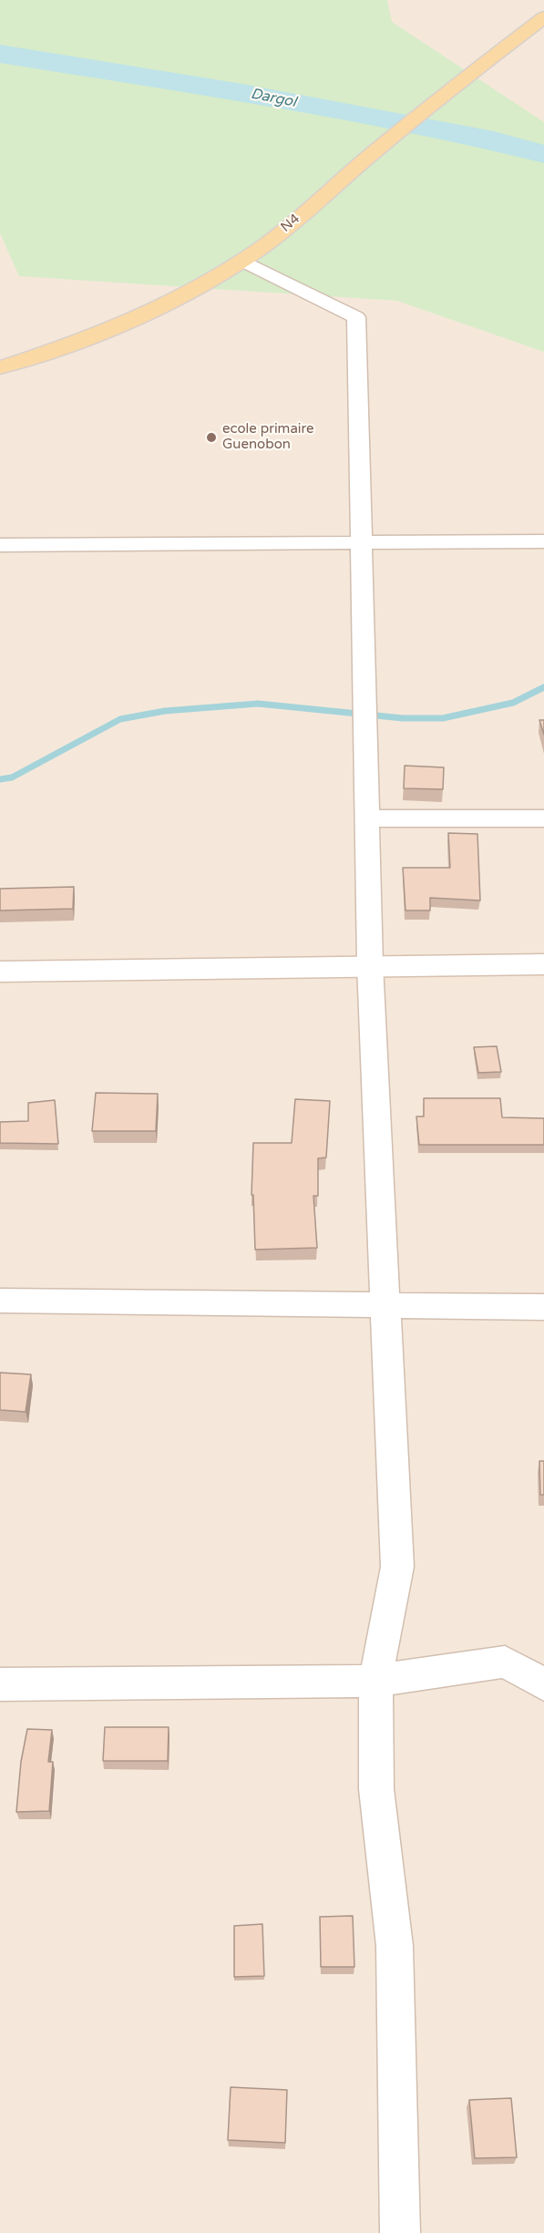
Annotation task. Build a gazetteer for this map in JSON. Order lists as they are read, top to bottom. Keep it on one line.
{"streets":{"main road":["N4"]},"water":["Dargol"],"places":["ecole primaire Guenobon"]}
